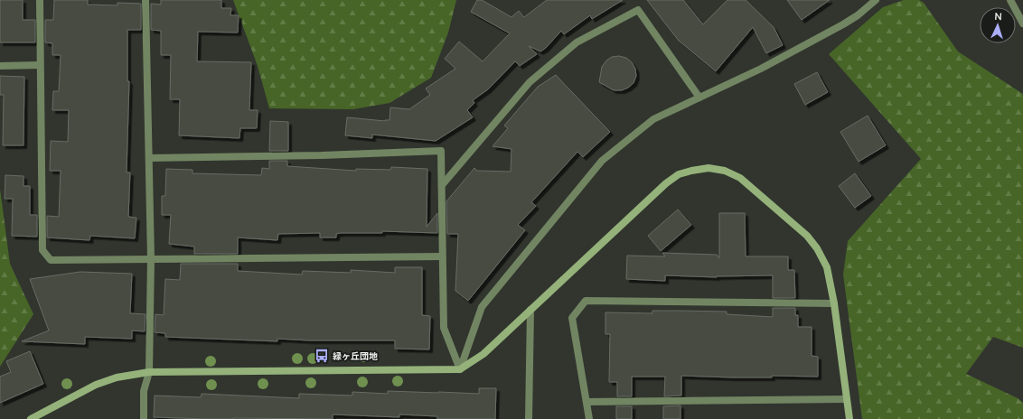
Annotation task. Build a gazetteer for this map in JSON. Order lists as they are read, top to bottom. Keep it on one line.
{"places":{"bus stop":["緑ヶ丘団地"]},"north":"top"}
